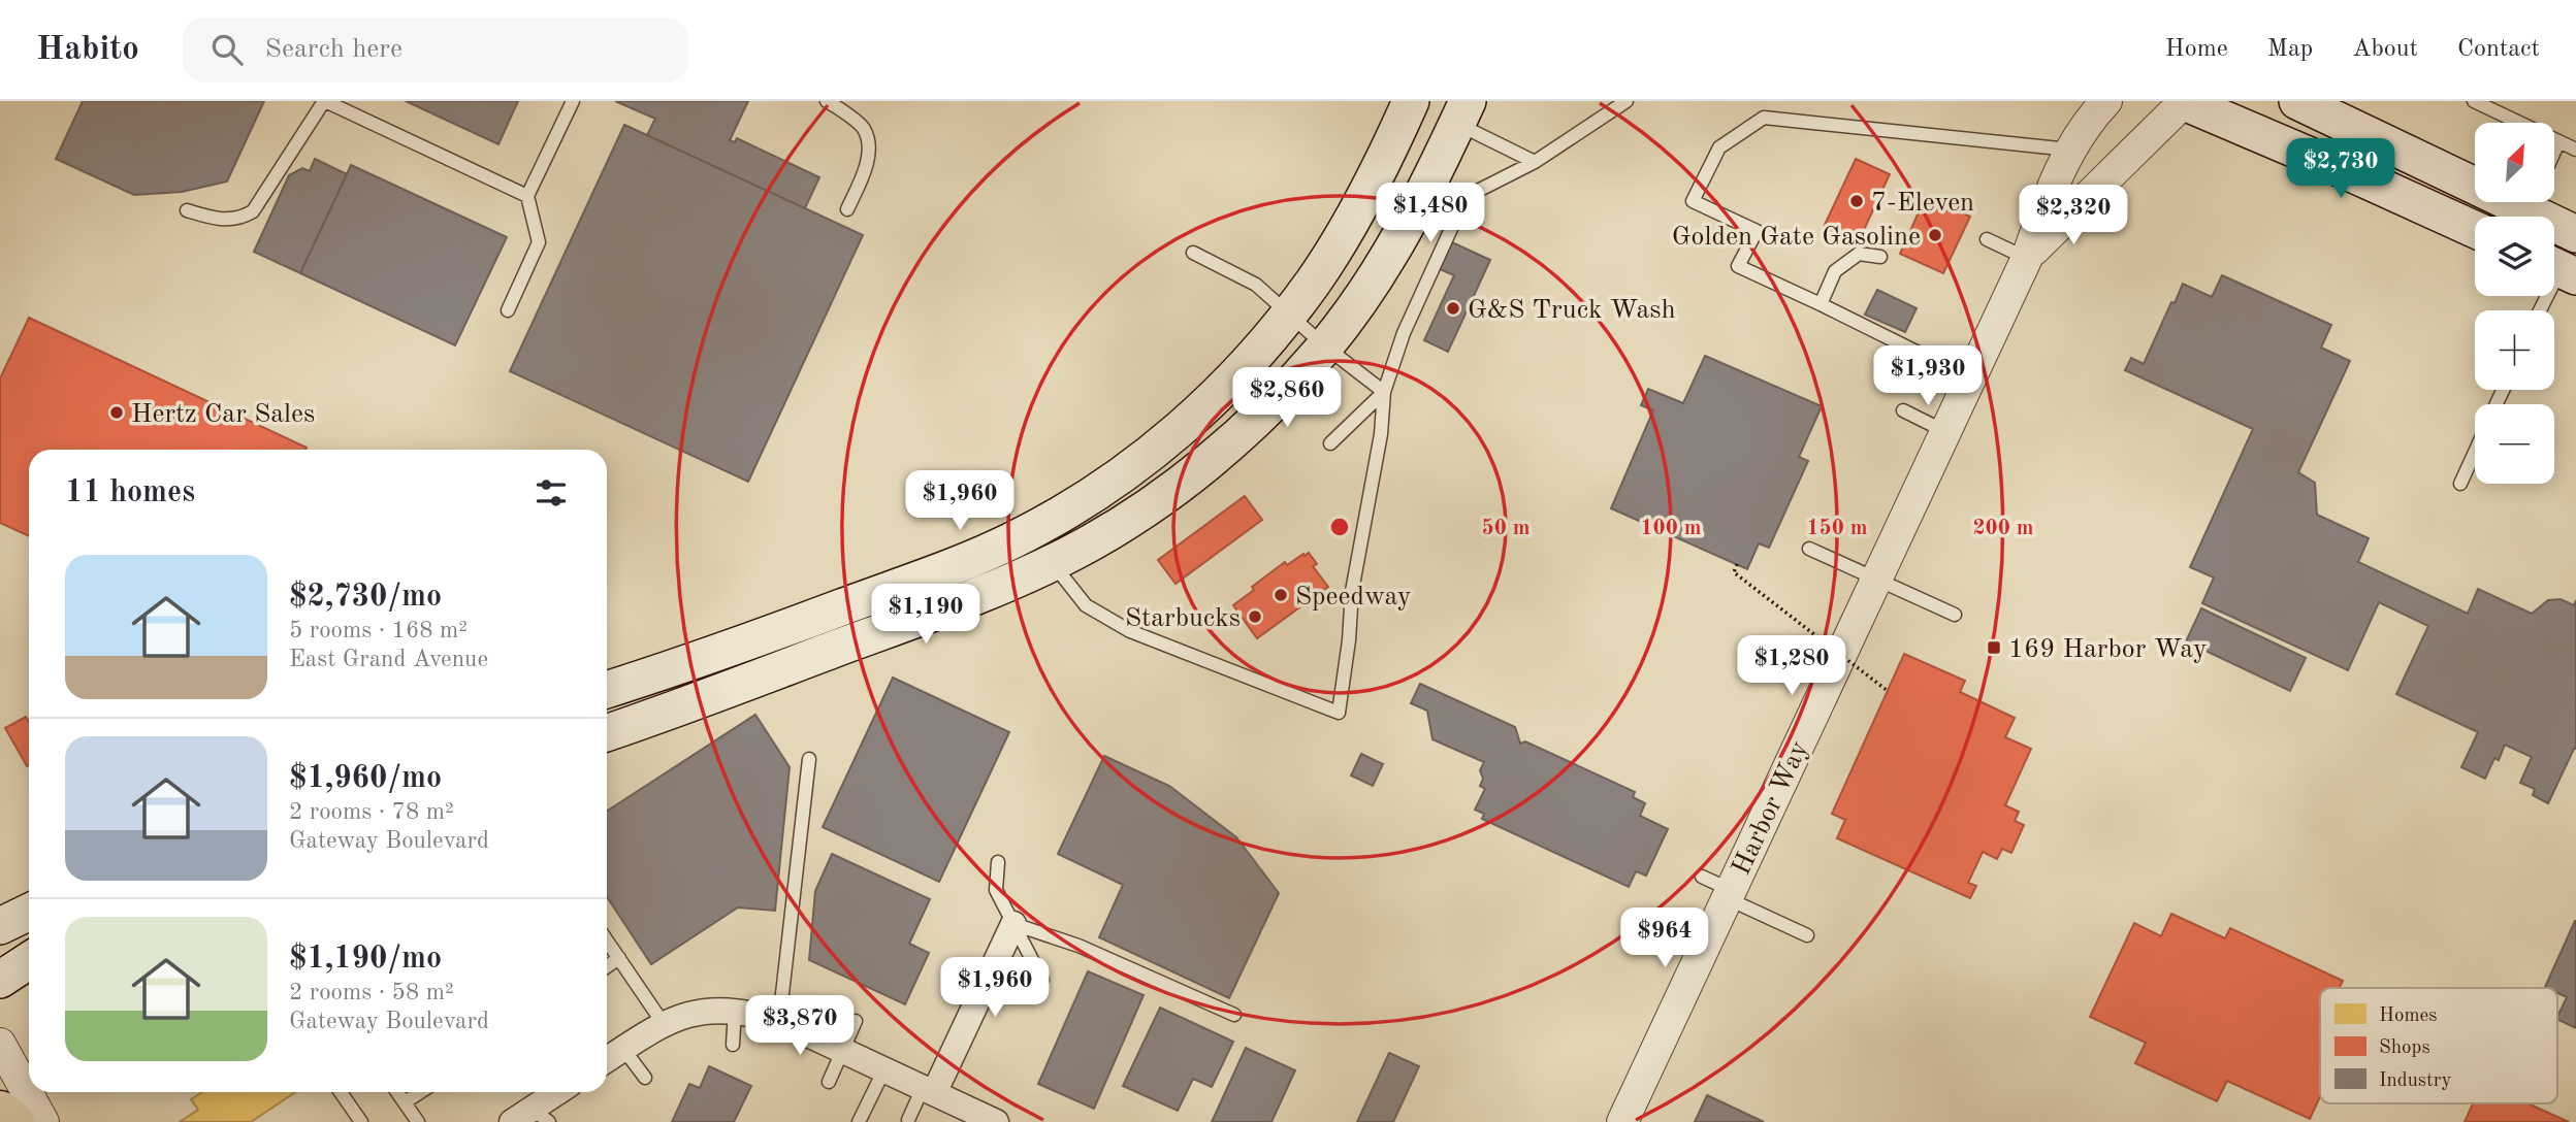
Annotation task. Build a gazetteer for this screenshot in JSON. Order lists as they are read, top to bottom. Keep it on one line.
{"streets":{"street":["Harbor Way"]},"places":{"other":["7-Eleven","Golden Gate Gasoline","G&S Truck Wash","Hertz Car Sales","Speedway","Starbucks"],"transit":["169 Harbor Way"]},"legend":["Homes","Shops","Industry"],"north":"top right","page":{"header":"Habito","search":"Search here","nav":["Home","Map","About","Contact"],"map_buttons":["+","−"],"price":["$2,730","$1,480","$2,320","$1,930","$2,860","$1,960","$1,190","$1,280","$964","$1,960","$3,870"],"heading":"11 homes","list":[{"name":"$2,730/mo","note":"5 rooms · 168 m² · East Grand Avenue"},{"name":"$1,960/mo","note":"2 rooms · 78 m² · Gateway Boulevard"},{"name":"$1,190/mo","note":"2 rooms · 58 m² · Gateway Boulevard"}]},"rings":["50 m","100 m","150 m","200 m"]}
